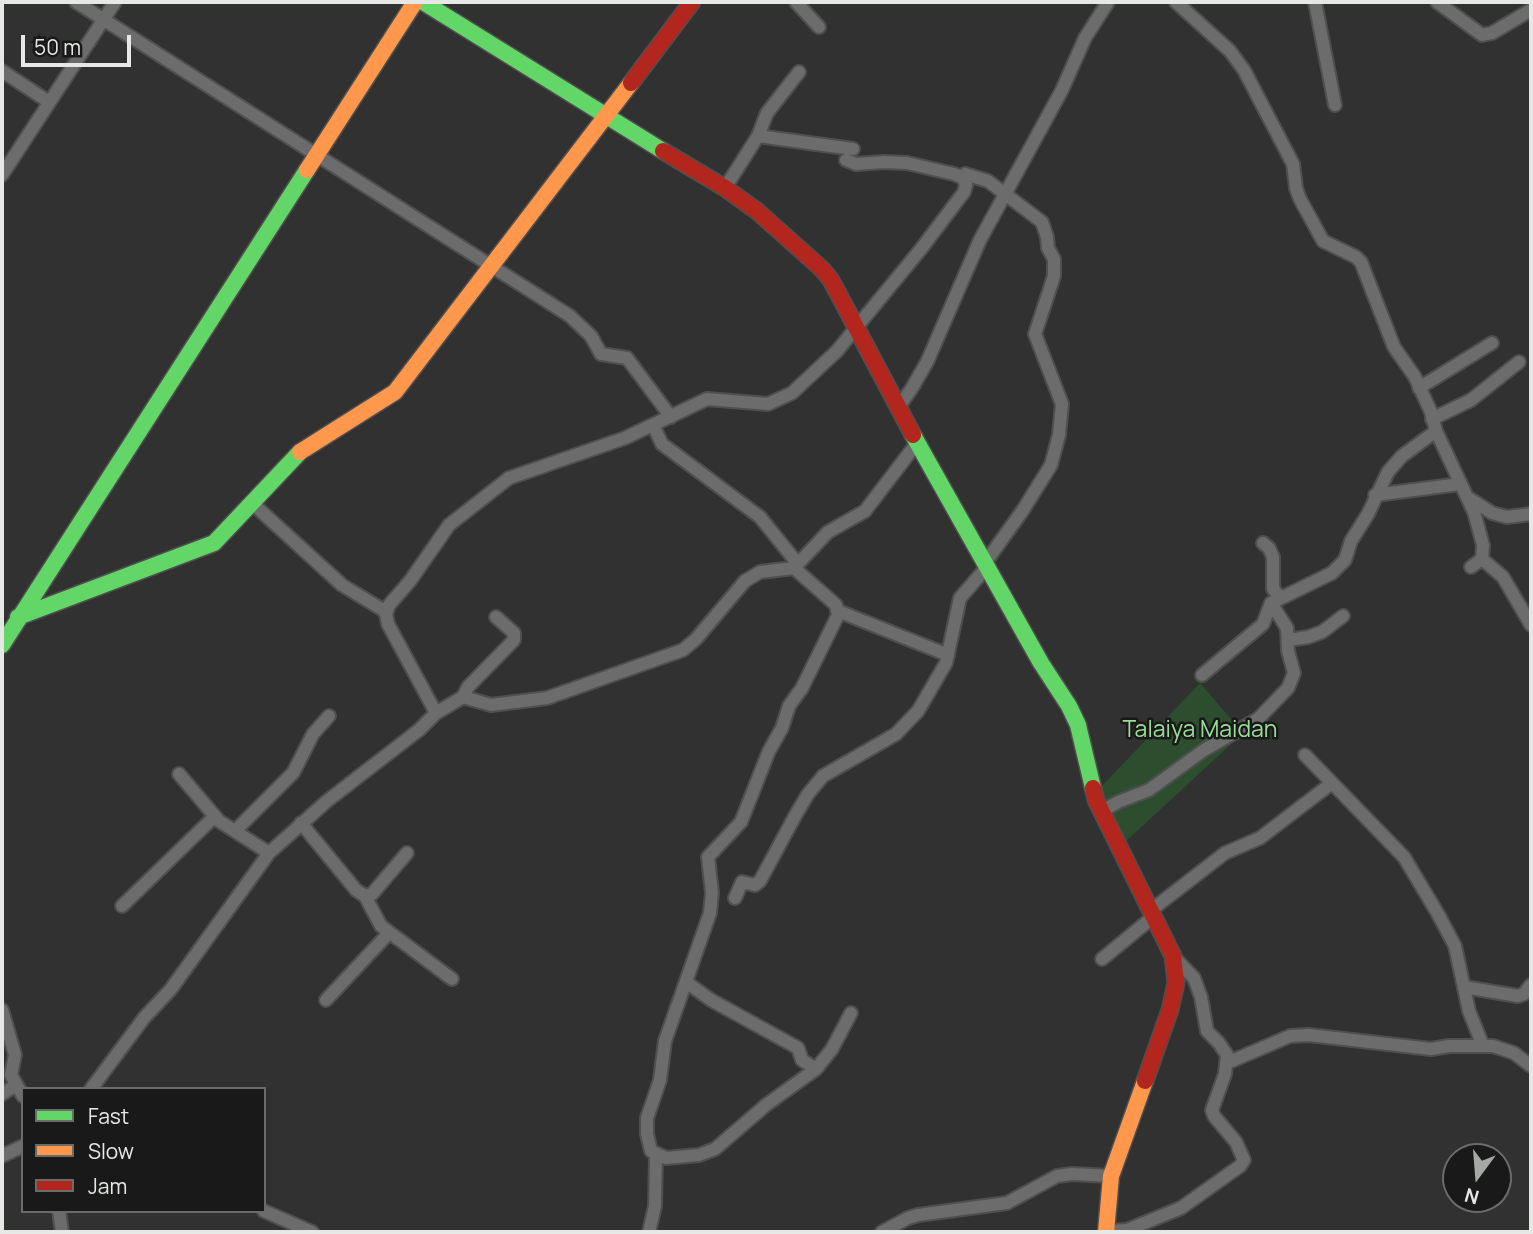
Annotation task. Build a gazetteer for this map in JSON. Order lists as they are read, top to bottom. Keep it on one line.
{"parks":["Talaiya Maidan"],"legend":["Fast","Slow","Jam"],"scale_bar":"50 m","north":"bottom"}
